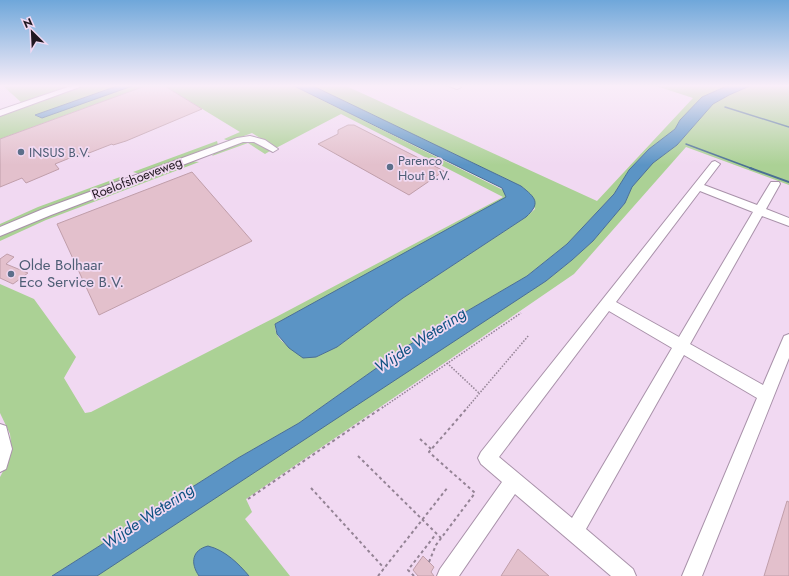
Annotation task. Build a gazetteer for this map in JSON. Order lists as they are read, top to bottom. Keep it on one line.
{"streets":{"street":["Roelofshoeveweg"]},"water":["Wijde Wetering"],"places":["INSUS B.V.","Parenco Hout B.V.","Olde Bolhaar Eco Service B.V."],"north":"top left"}
